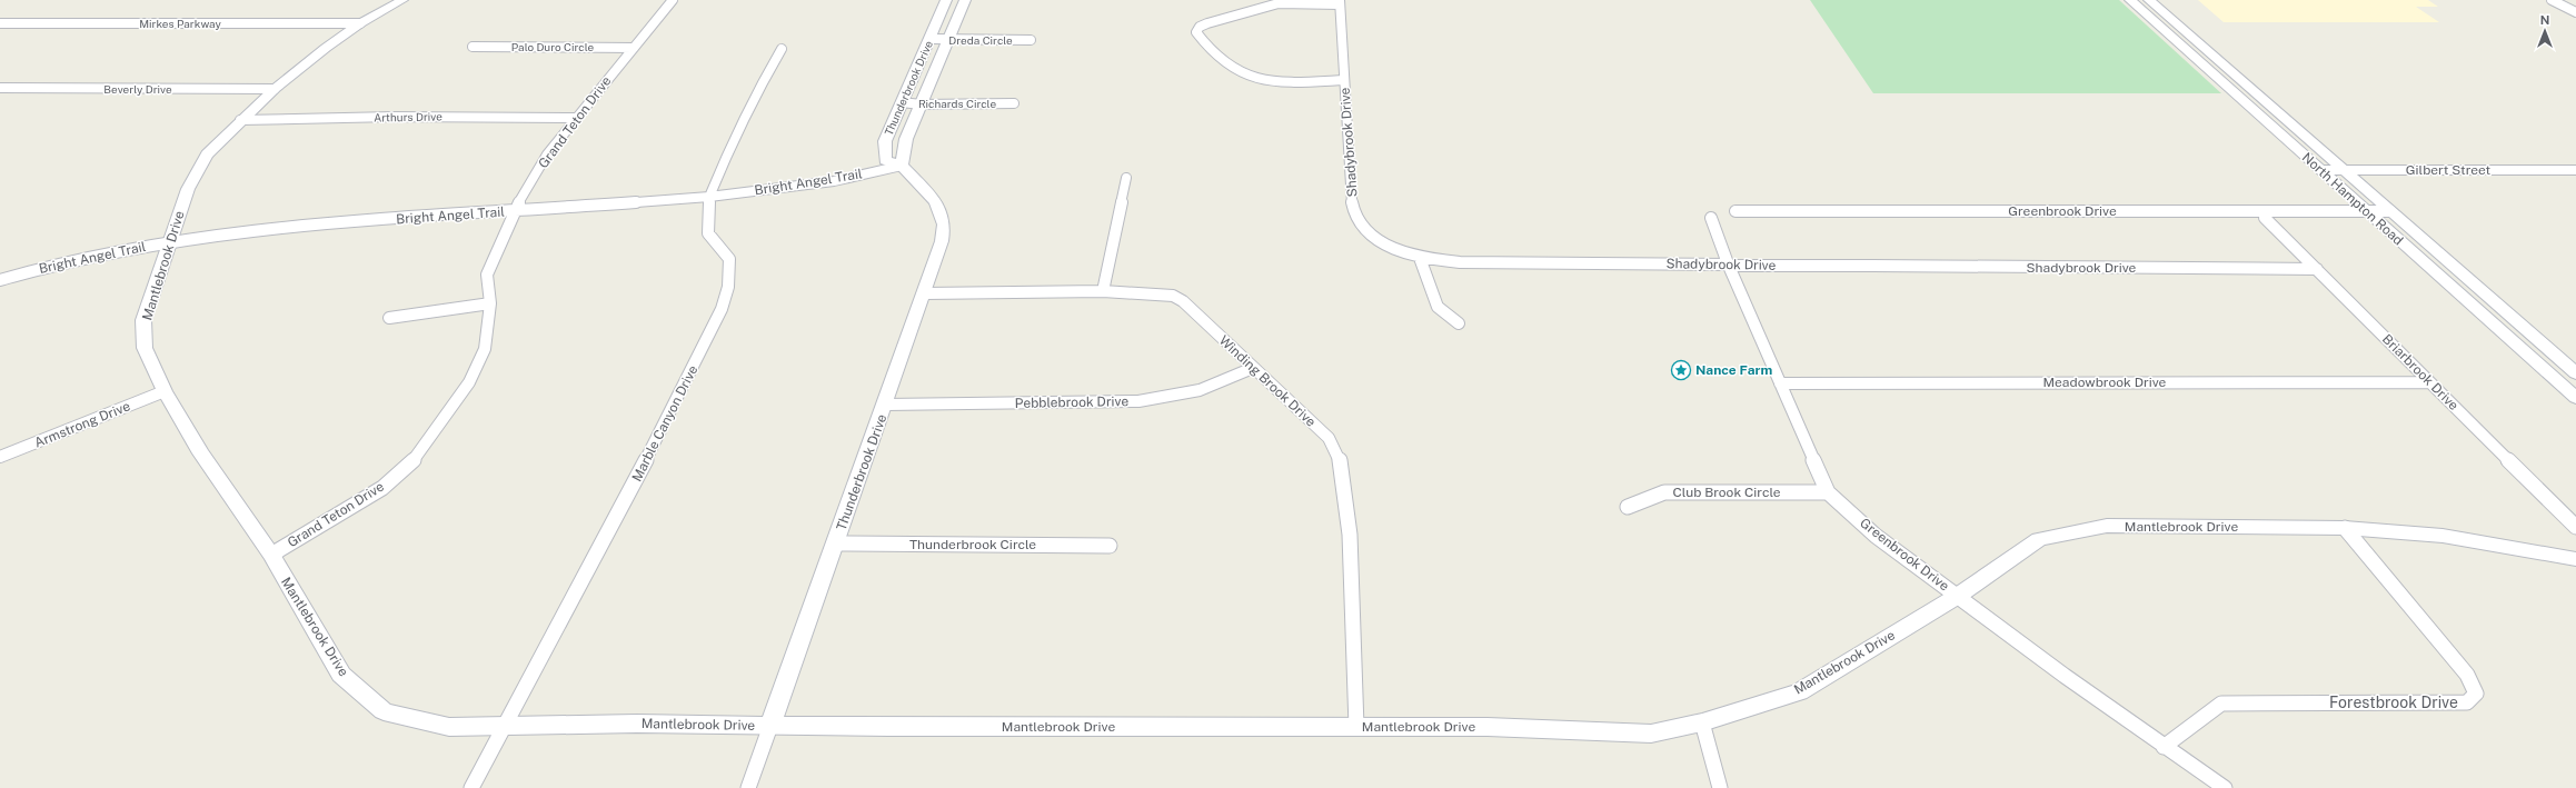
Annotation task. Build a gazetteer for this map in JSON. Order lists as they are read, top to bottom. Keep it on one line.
{"streets":{"street":["Mirkes Parkway","Dreda Circle","Palo Duro Circle","Thunderbrook Drive","Beverly Drive","Richards Circle","Arthurs Drive","Grand Teton Drive","Shadybrook Drive","Gilbert Street","Bright Angel Trail","North Hampton Road","Greenbrook Drive","Mantlebrook Drive","Briarbrook Drive","Winding Brook Drive","Meadowbrook Drive","Pebblebrook Drive","Marble Canyon Drive","Armstrong Drive","Club Brook Circle","Thunderbrook Circle","Forestbrook Drive"]},"crossings":[["Mirkes Parkway","Mantlebrook Drive"],["Dreda Circle","Thunderbrook Drive"],["Palo Duro Circle","Grand Teton Drive"],["Thunderbrook Drive","Richards Circle"],["Thunderbrook Drive","Bright Angel Trail"],["Thunderbrook Drive","Mantlebrook Drive"],["Thunderbrook Drive","Winding Brook Drive"],["Thunderbrook Drive","Pebblebrook Drive"],["Thunderbrook Drive","Thunderbrook Circle"],["Beverly Drive","Mantlebrook Drive"],["Arthurs Drive","Grand Teton Drive"],["Arthurs Drive","Mantlebrook Drive"],["Grand Teton Drive","Bright Angel Trail"],["Grand Teton Drive","Mantlebrook Drive"],["Shadybrook Drive","Greenbrook Drive"],["Shadybrook Drive","Briarbrook Drive"],["Gilbert Street","North Hampton Road"],["Bright Angel Trail","Mantlebrook Drive"],["Bright Angel Trail","Marble Canyon Drive"],["North Hampton Road","Greenbrook Drive"],["Greenbrook Drive","Mantlebrook Drive"],["Greenbrook Drive","Meadowbrook Drive"],["Greenbrook Drive","Club Brook Circle"],["Greenbrook Drive","Forestbrook Drive"],["Mantlebrook Drive","Winding Brook Drive"],["Mantlebrook Drive","Marble Canyon Drive"],["Mantlebrook Drive","Armstrong Drive"],["Mantlebrook Drive","Forestbrook Drive"],["Briarbrook Drive","Meadowbrook Drive"],["Winding Brook Drive","Pebblebrook Drive"]],"places":{"place":["Nance Farm"]},"north":"top"}
